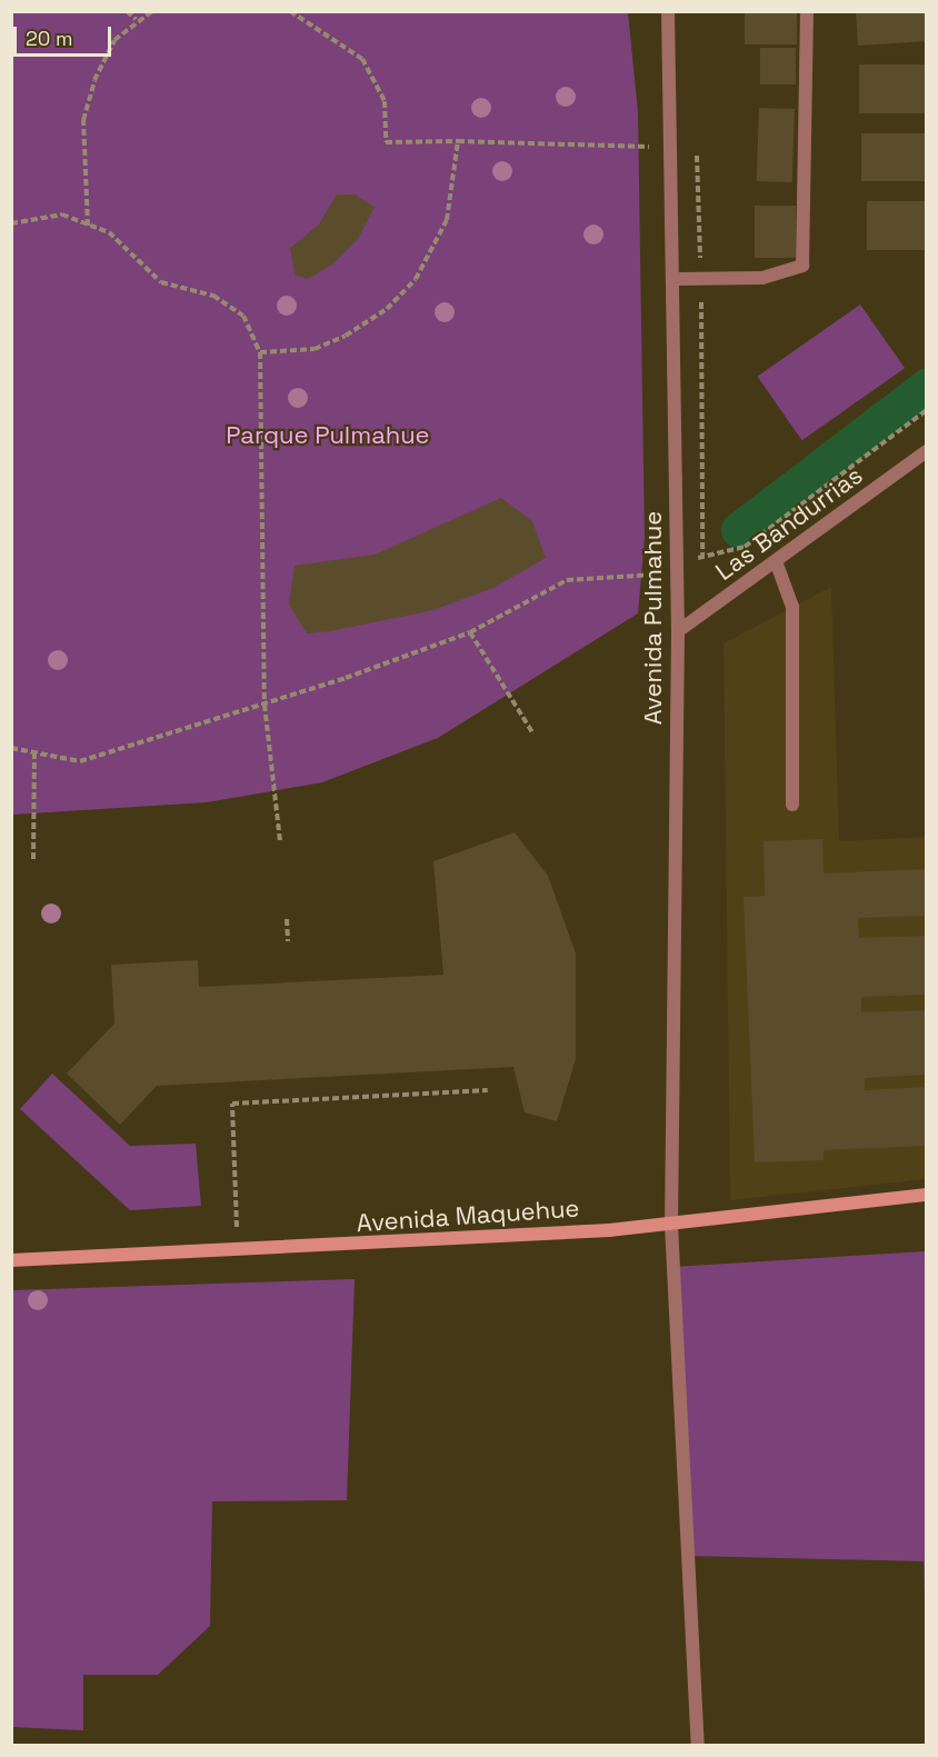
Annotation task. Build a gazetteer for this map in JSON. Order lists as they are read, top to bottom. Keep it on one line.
{"streets":{"main road":["Avenida Maquehue"],"street":["Las Bandurrias","Avenida Pulmahue"]},"crossings":[["Las Bandurrias","Avenida Pulmahue"],["Avenida Pulmahue","Avenida Maquehue"]],"parks":["Parque Pulmahue"],"scale_bar":"20 m"}
